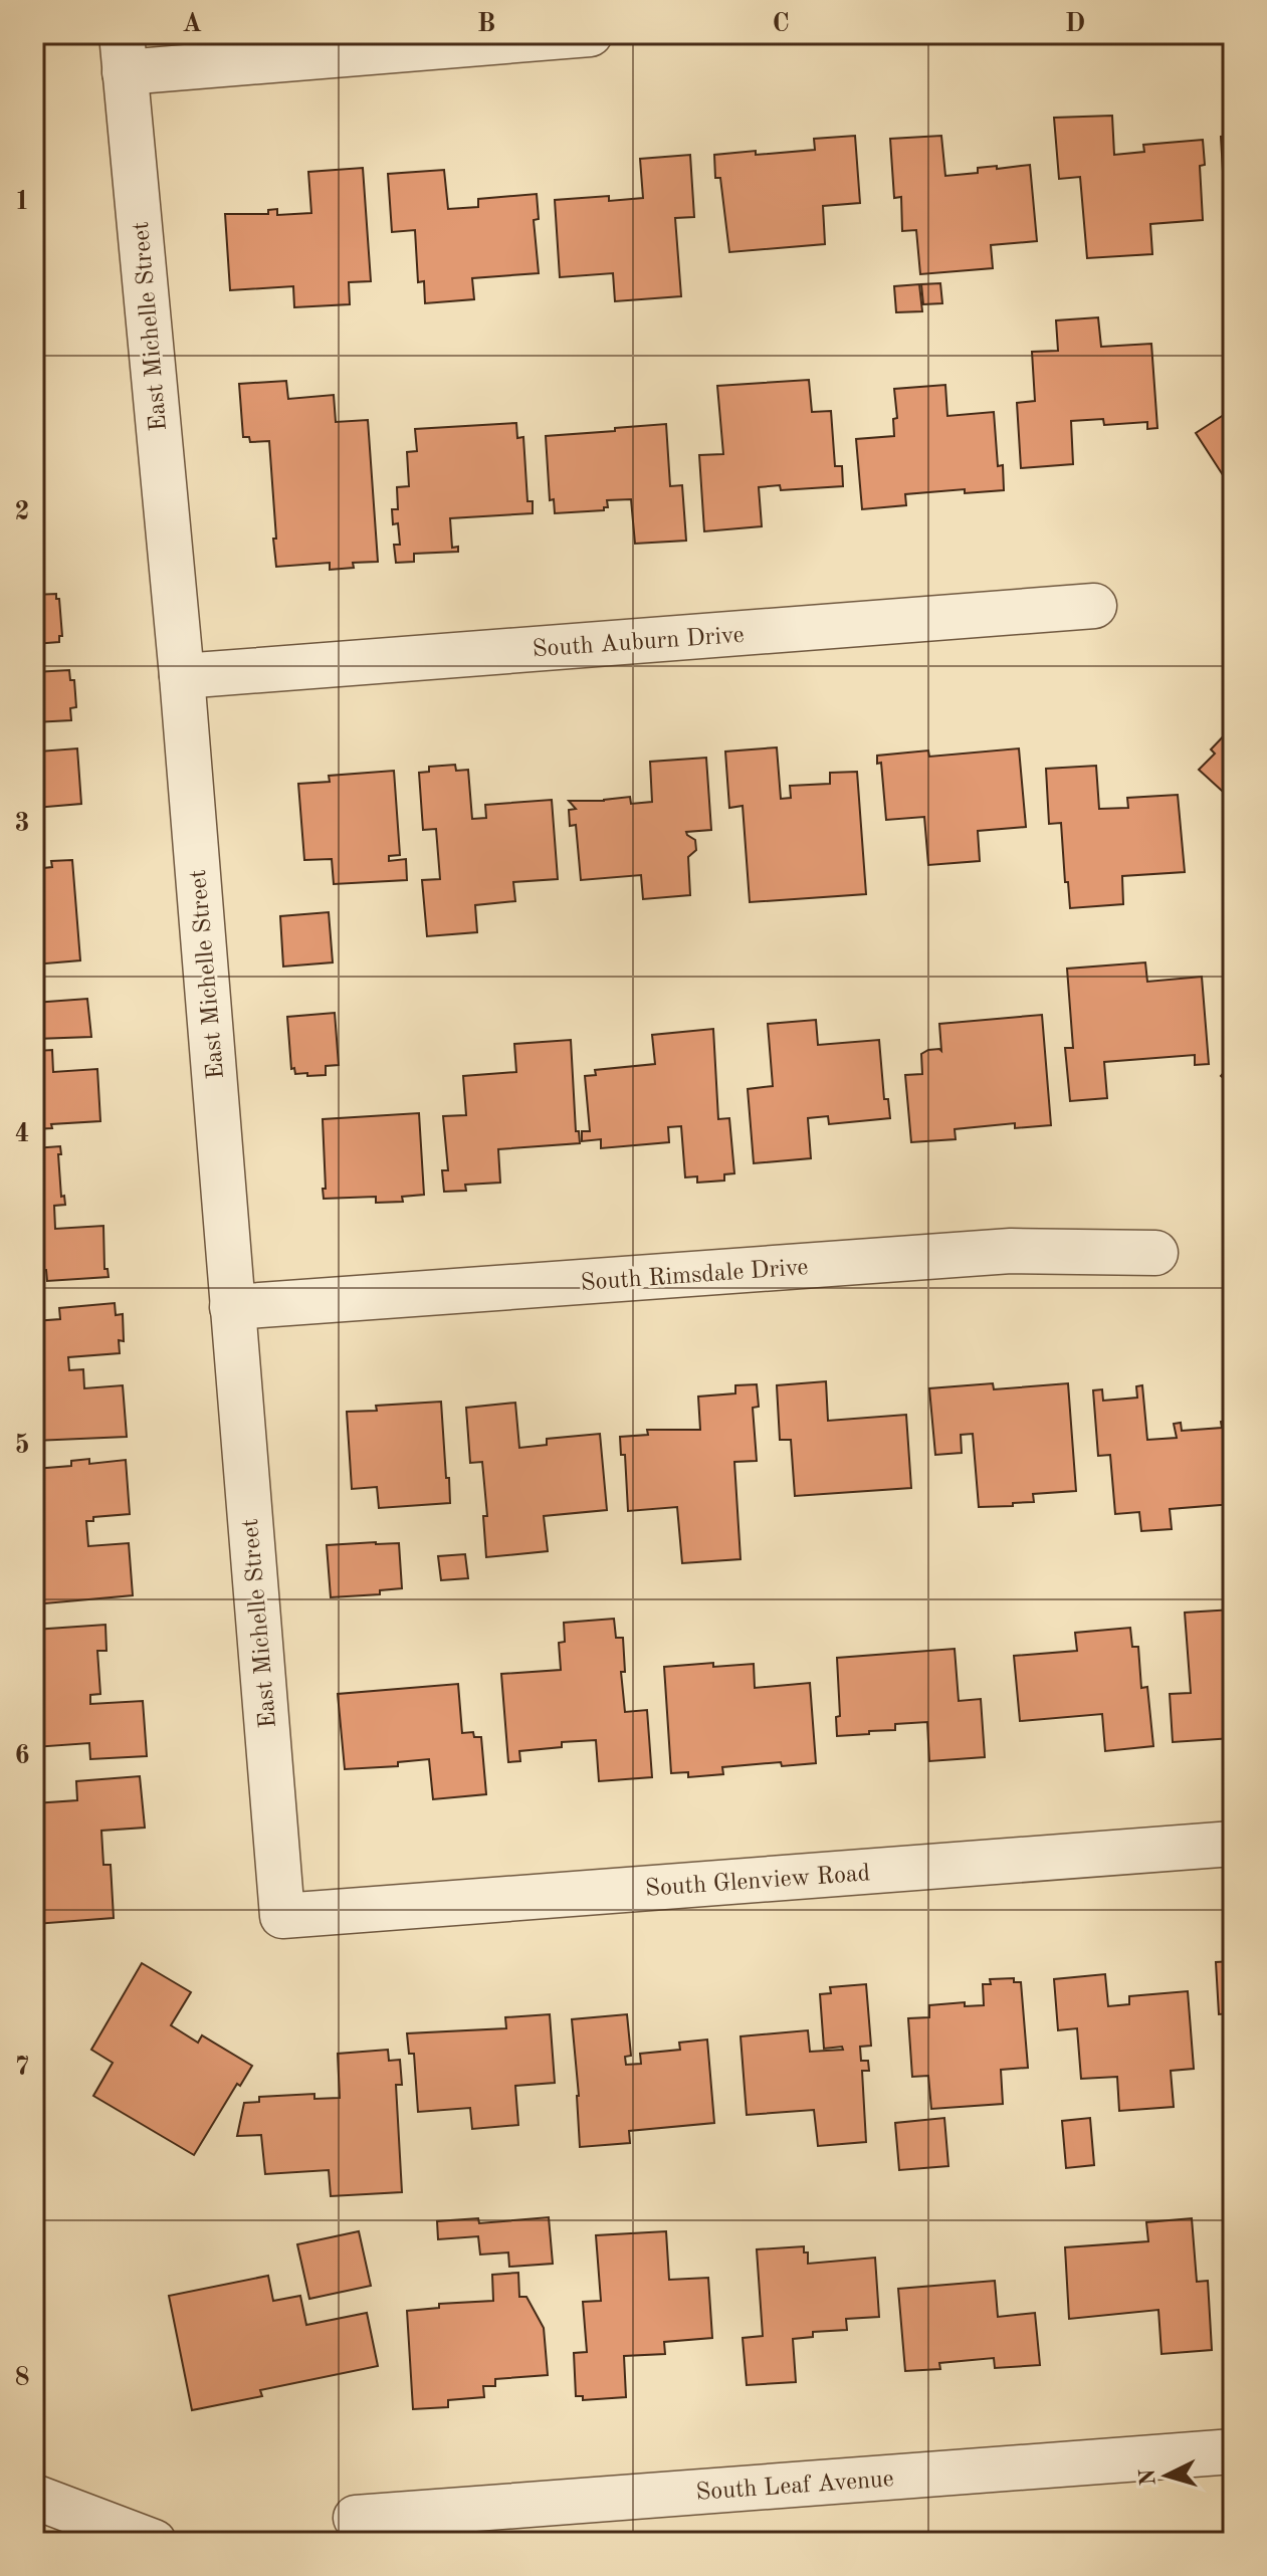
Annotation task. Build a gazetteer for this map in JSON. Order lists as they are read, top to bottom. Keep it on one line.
{"streets":{"street":["East Michelle Street","South Auburn Drive","South Rimsdale Drive","South Glenview Road","South Leaf Avenue"]},"crossings":[["East Michelle Street","South Auburn Drive"],["East Michelle Street","South Rimsdale Drive"],["East Michelle Street","South Glenview Road"]],"north":"left","grid":{"columns":["A","B","C","D"],"rows":["1","2","3","4","5","6","7","8"]}}
